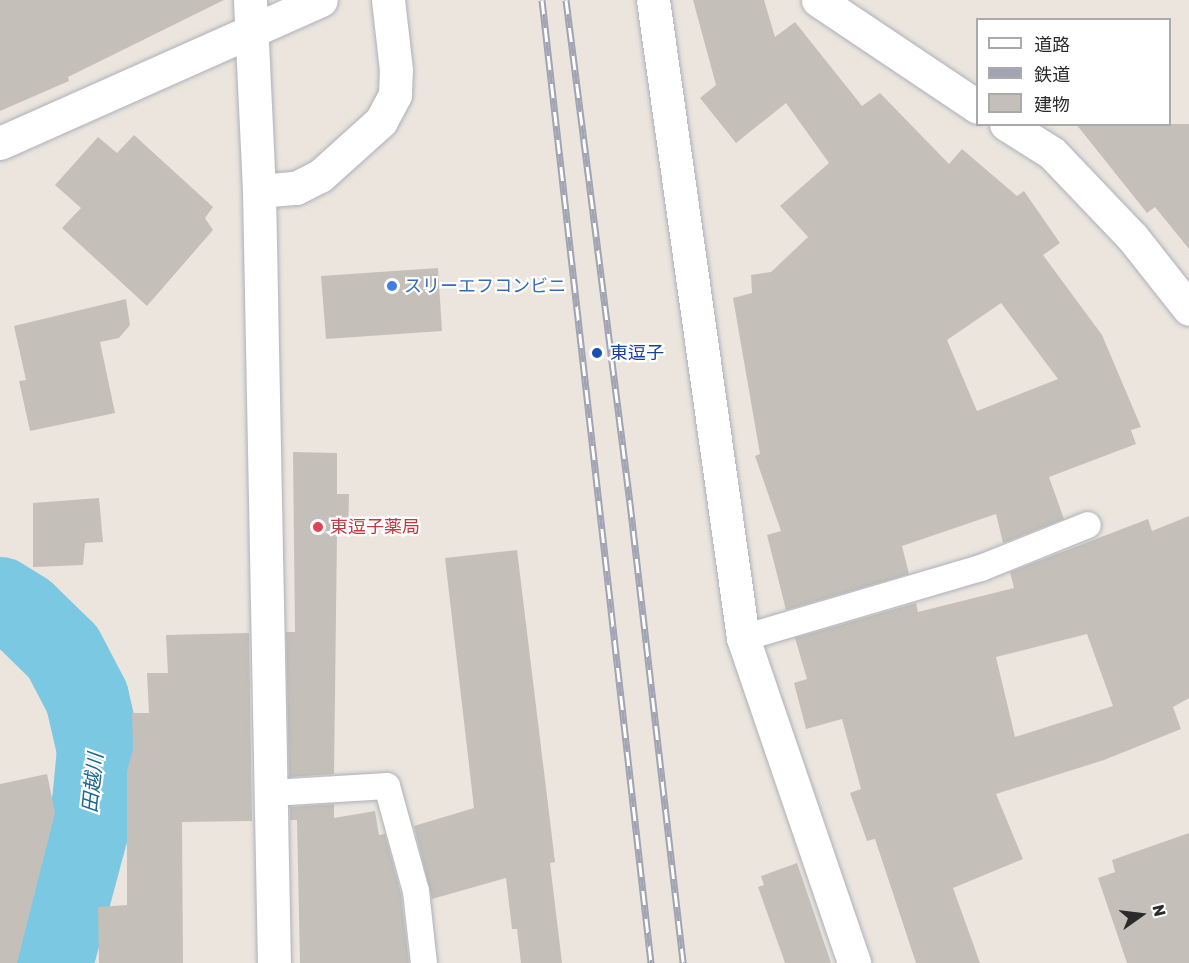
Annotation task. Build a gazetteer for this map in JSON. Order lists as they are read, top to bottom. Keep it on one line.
{"water":["田越川"],"places":["スリーエフコンビニ","東逗子","東逗子薬局"],"legend":["道路","鉄道","建物"],"north":"right"}
